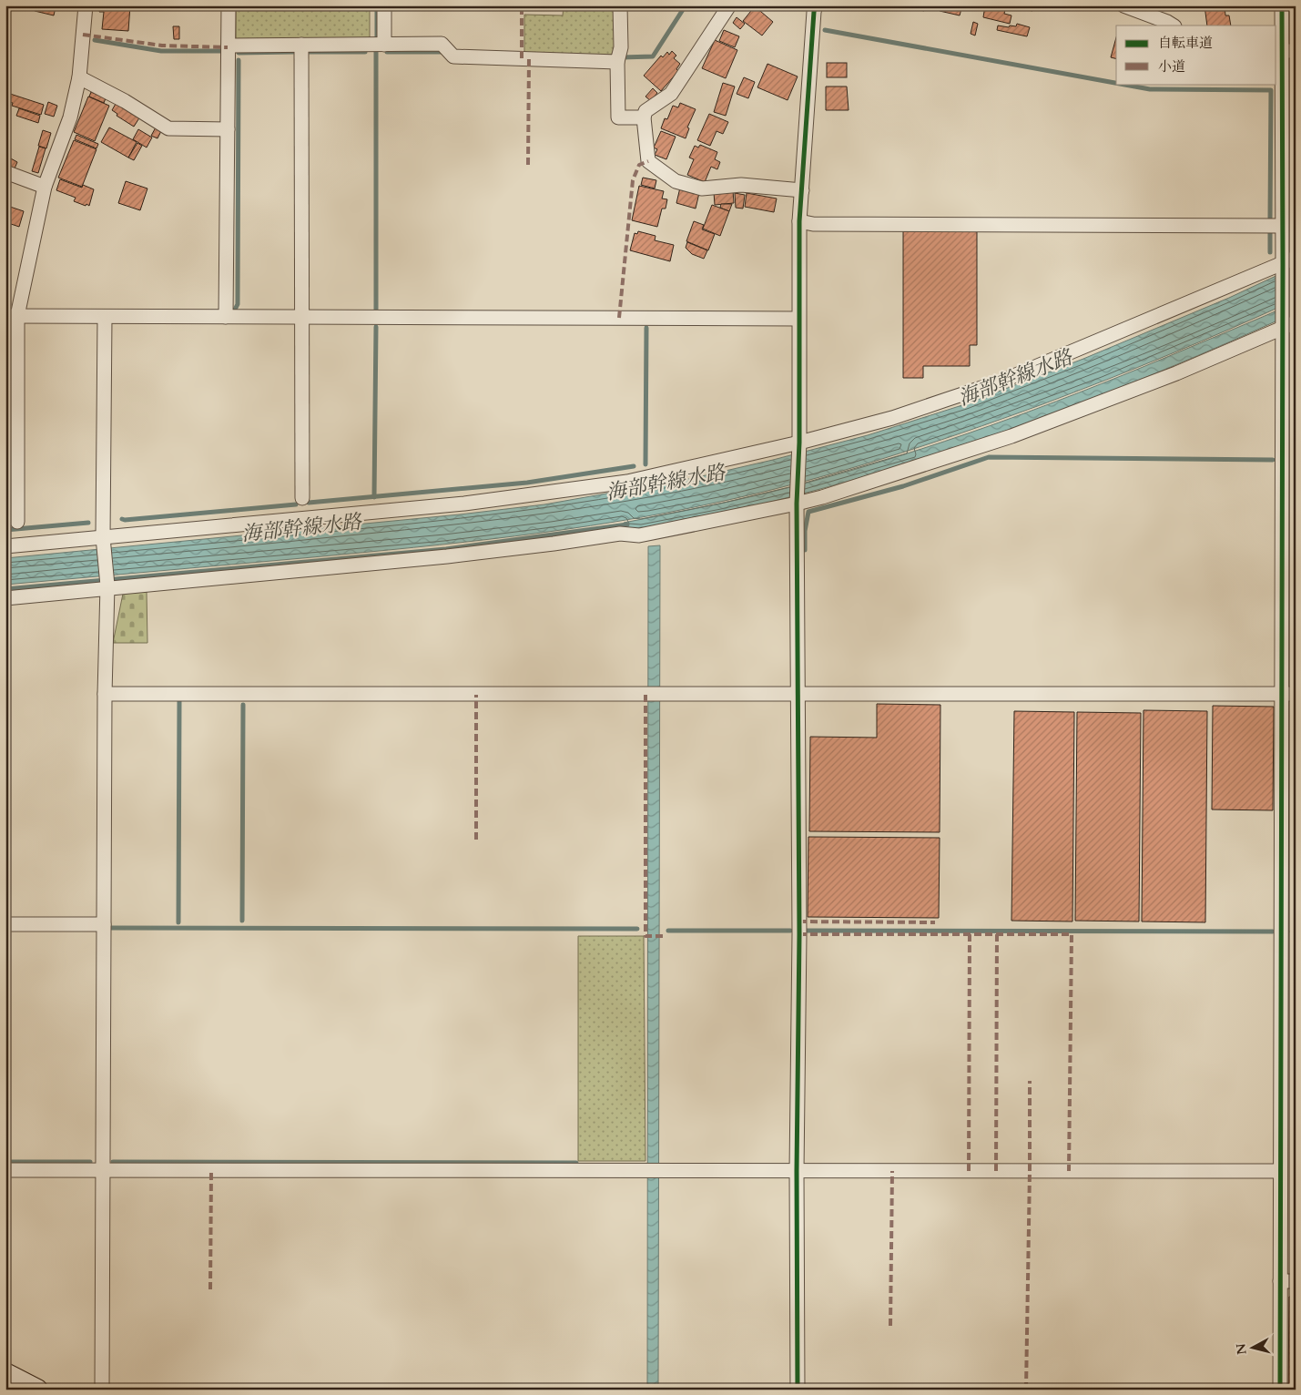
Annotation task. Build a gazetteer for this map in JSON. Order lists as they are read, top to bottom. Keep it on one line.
{"water":["海部幹線水路"],"legend":["自転車道","小道"],"north":"left"}
